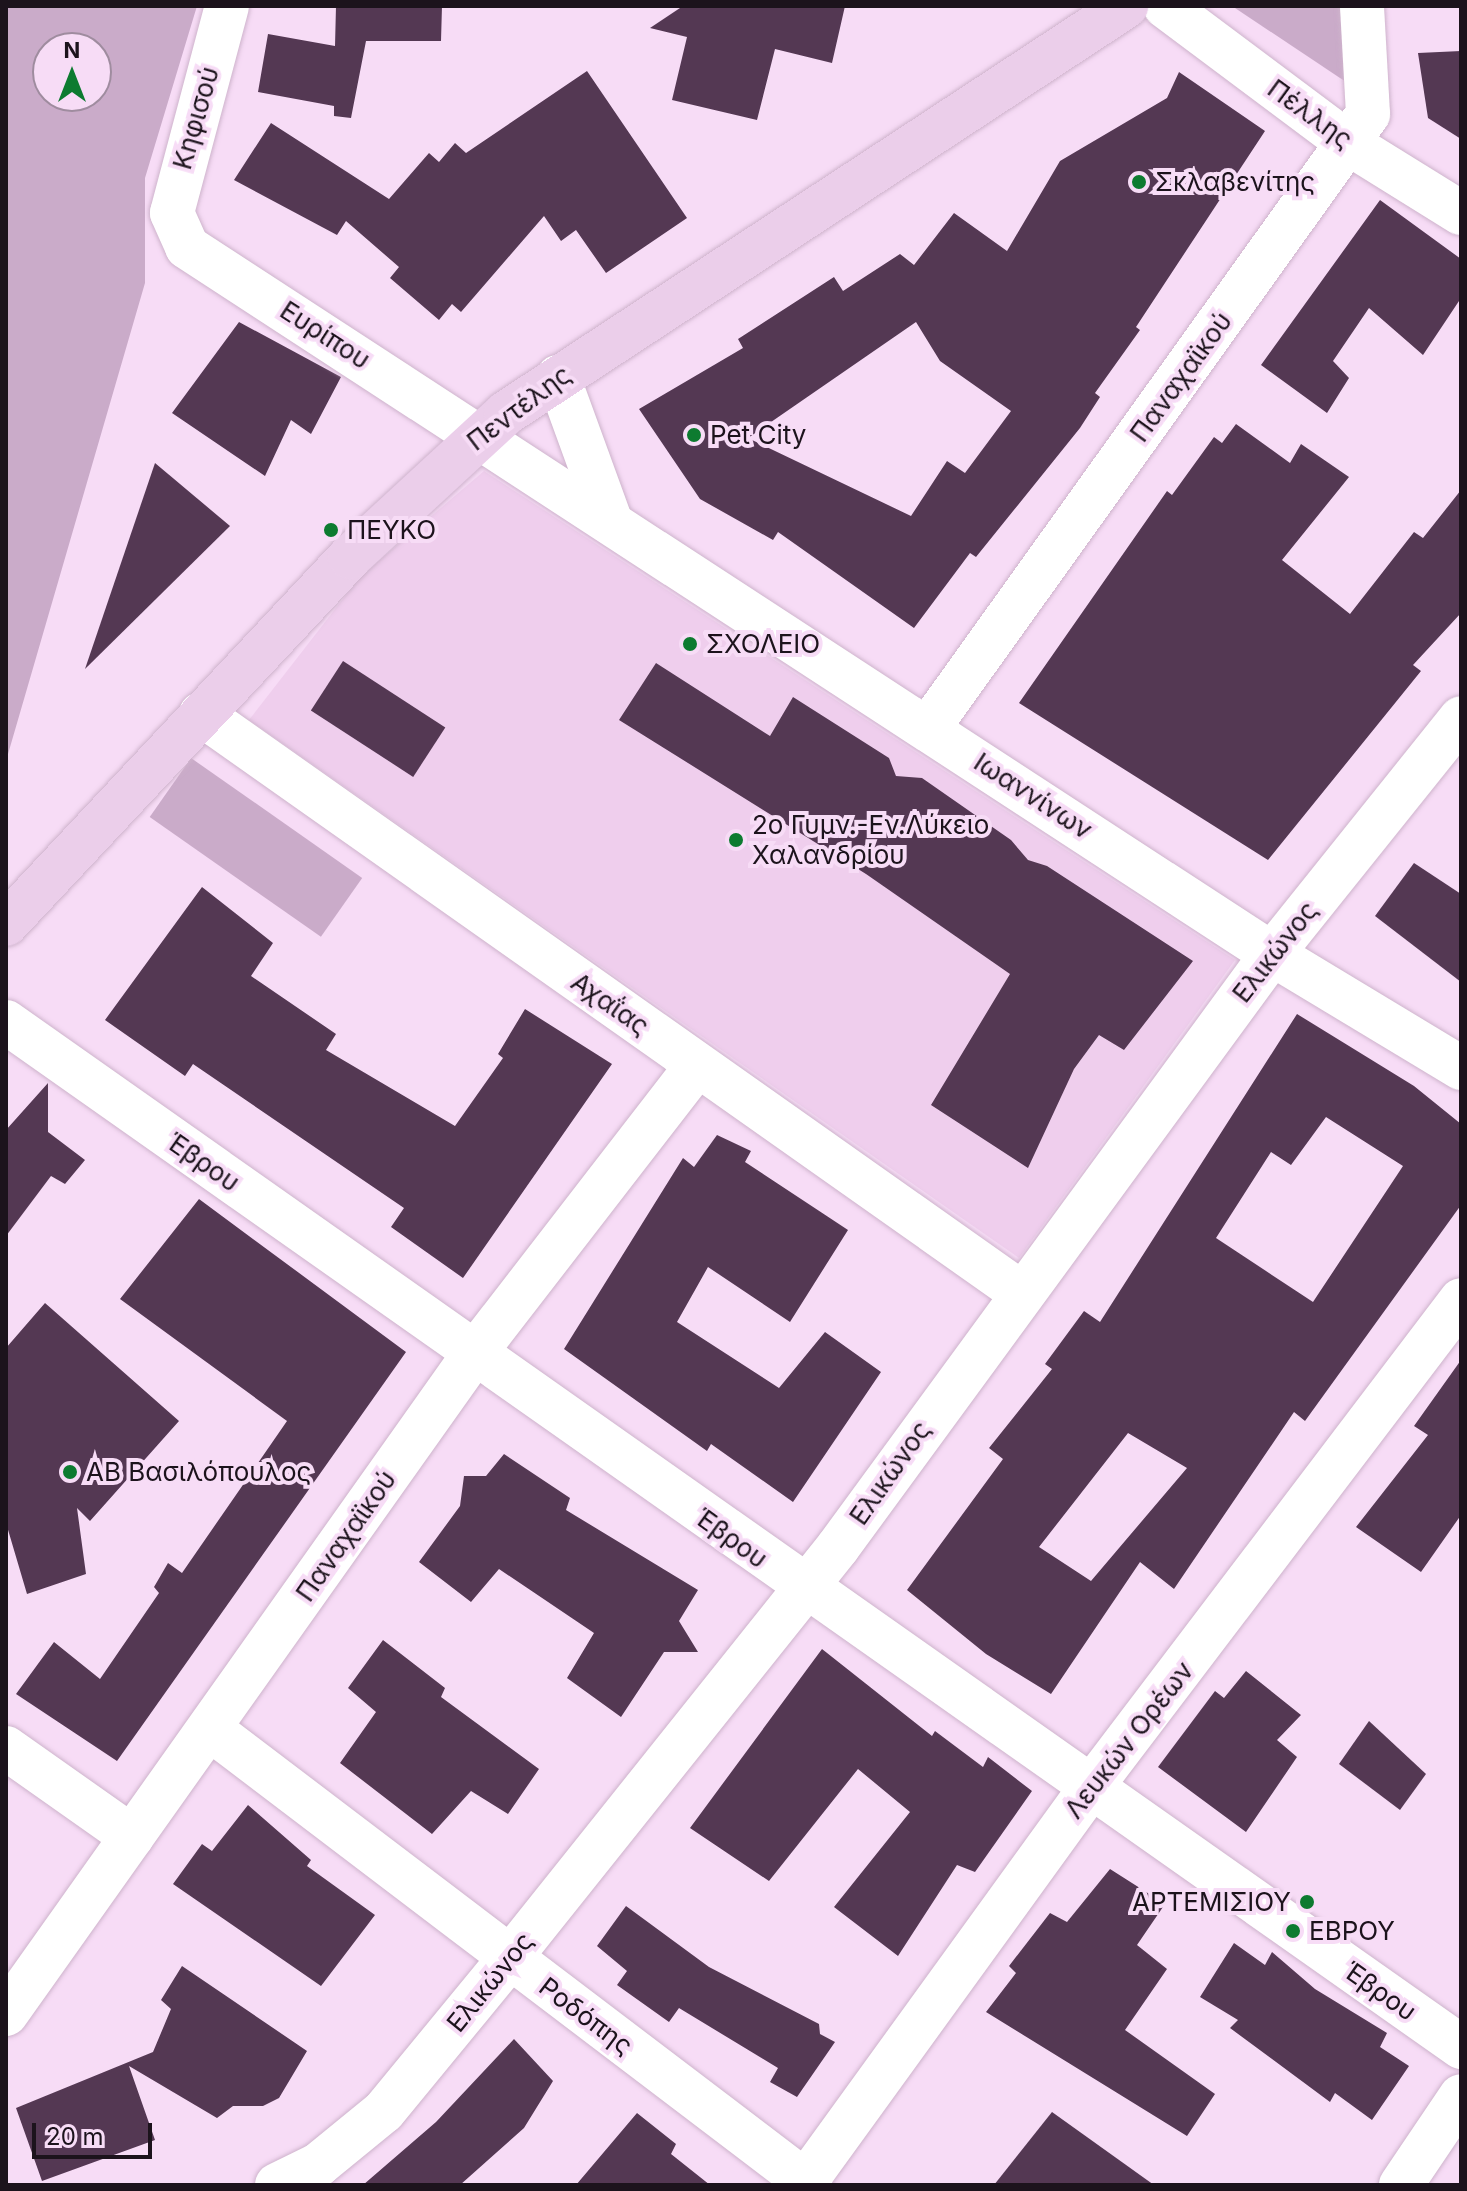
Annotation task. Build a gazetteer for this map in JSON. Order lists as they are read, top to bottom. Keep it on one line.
{"streets":{"main road":["Πεντέλης"],"street":["Πέλλης","Κηφισού","Ευρίπου","Παναχαϊκού","Ιωαννίνων","Ελικώνος","Αχαΐας","Έβρου","Λευκών Ορέων","Ροδόπης"]},"crossings":[["Πέλλης","Παναχαϊκού"],["Κηφισού","Ευρίπου"],["Ευρίπου","Πεντέλης"],["Ευρίπου","Ιωαννίνων"],["Παναχαϊκού","Ιωαννίνων"],["Παναχαϊκού","Αχαΐας"],["Παναχαϊκού","Έβρου"],["Παναχαϊκού","Ροδόπης"],["Πεντέλης","Ιωαννίνων"],["Πεντέλης","Αχαΐας"],["Ιωαννίνων","Ελικώνος"],["Ελικώνος","Αχαΐας"],["Ελικώνος","Έβρου"],["Ελικώνος","Ροδόπης"],["Έβρου","Λευκών Ορέων"],["Λευκών Ορέων","Ροδόπης"]],"places":["Σκλαβενίτης","Pet City","ΠΕΥΚΟ","ΣΧΟΛΕΙΟ","2ο Γυμν.-Εν.Λύκειο Χαλανδρίου","ΑΒ Βασιλόπουλος","ΑΡΤΕΜΙΣΙΟΥ","ΕΒΡΟΥ"],"scale_bar":"20 m","north":"top"}
